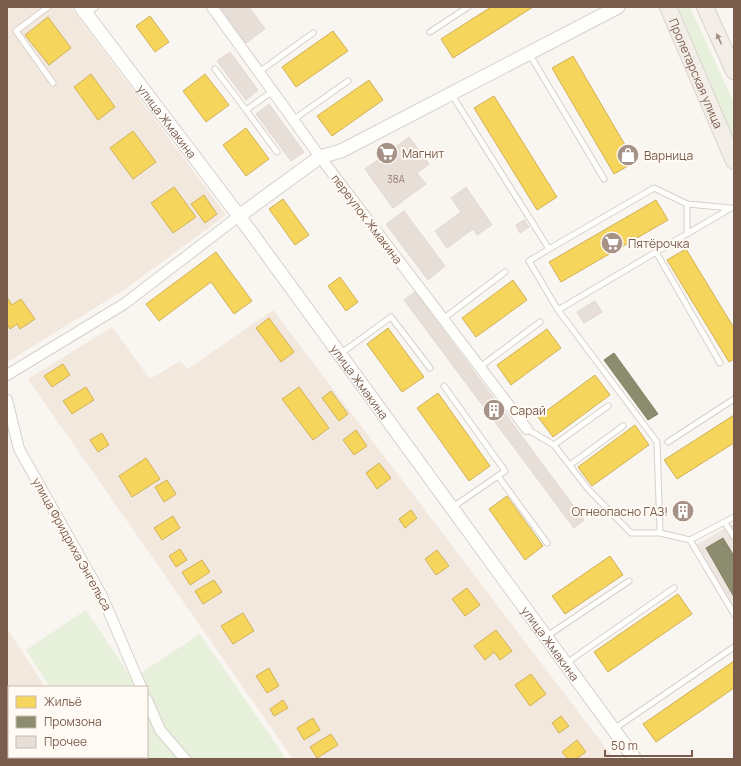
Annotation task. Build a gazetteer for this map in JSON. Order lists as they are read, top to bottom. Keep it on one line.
{"streets":{"main road":["Пролетарская улица"],"street":["улица Жмакина","переулок Жмакина","улица Фридриха Энгельса"]},"places":{"supermarket":["Магнит","Пятёрочка"],"shop":["Варница"],"building":["Сарай","Огнеопасно ГАЗ!"]},"house_numbers":["38А"],"legend":["Жильё","Промзона","Прочее"],"scale_bar":"50 m"}
